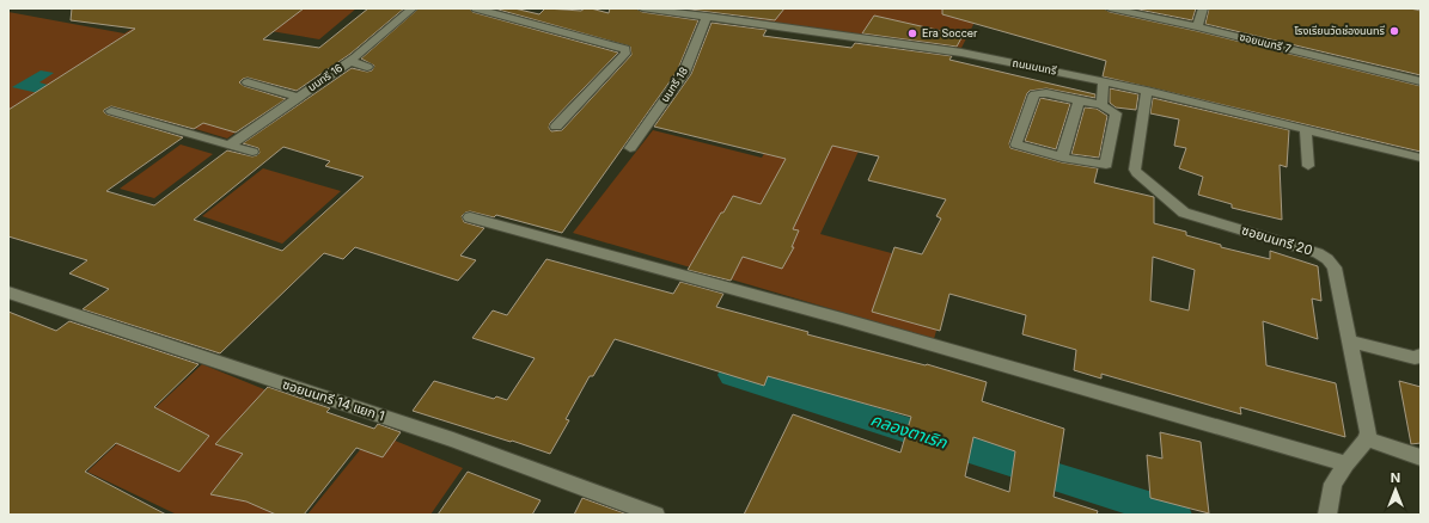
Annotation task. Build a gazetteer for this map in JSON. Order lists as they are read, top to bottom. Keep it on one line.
{"streets":{"street":["ซอยนนทรี 7","ถนนนนทรี","นนทรี 16","นนทรี 18","ซอยนนทรี 20","ซอยนนทรี 14 แยก 1"]},"crossings":[["ถนนนนทรี","นนทรี 18"],["ถนนนนทรี","ซอยนนทรี 20"]],"water":["คลองตาเริก"],"places":["โรงเรียนวัดช่องนนทรี","Era Soccer"],"north":"top"}
